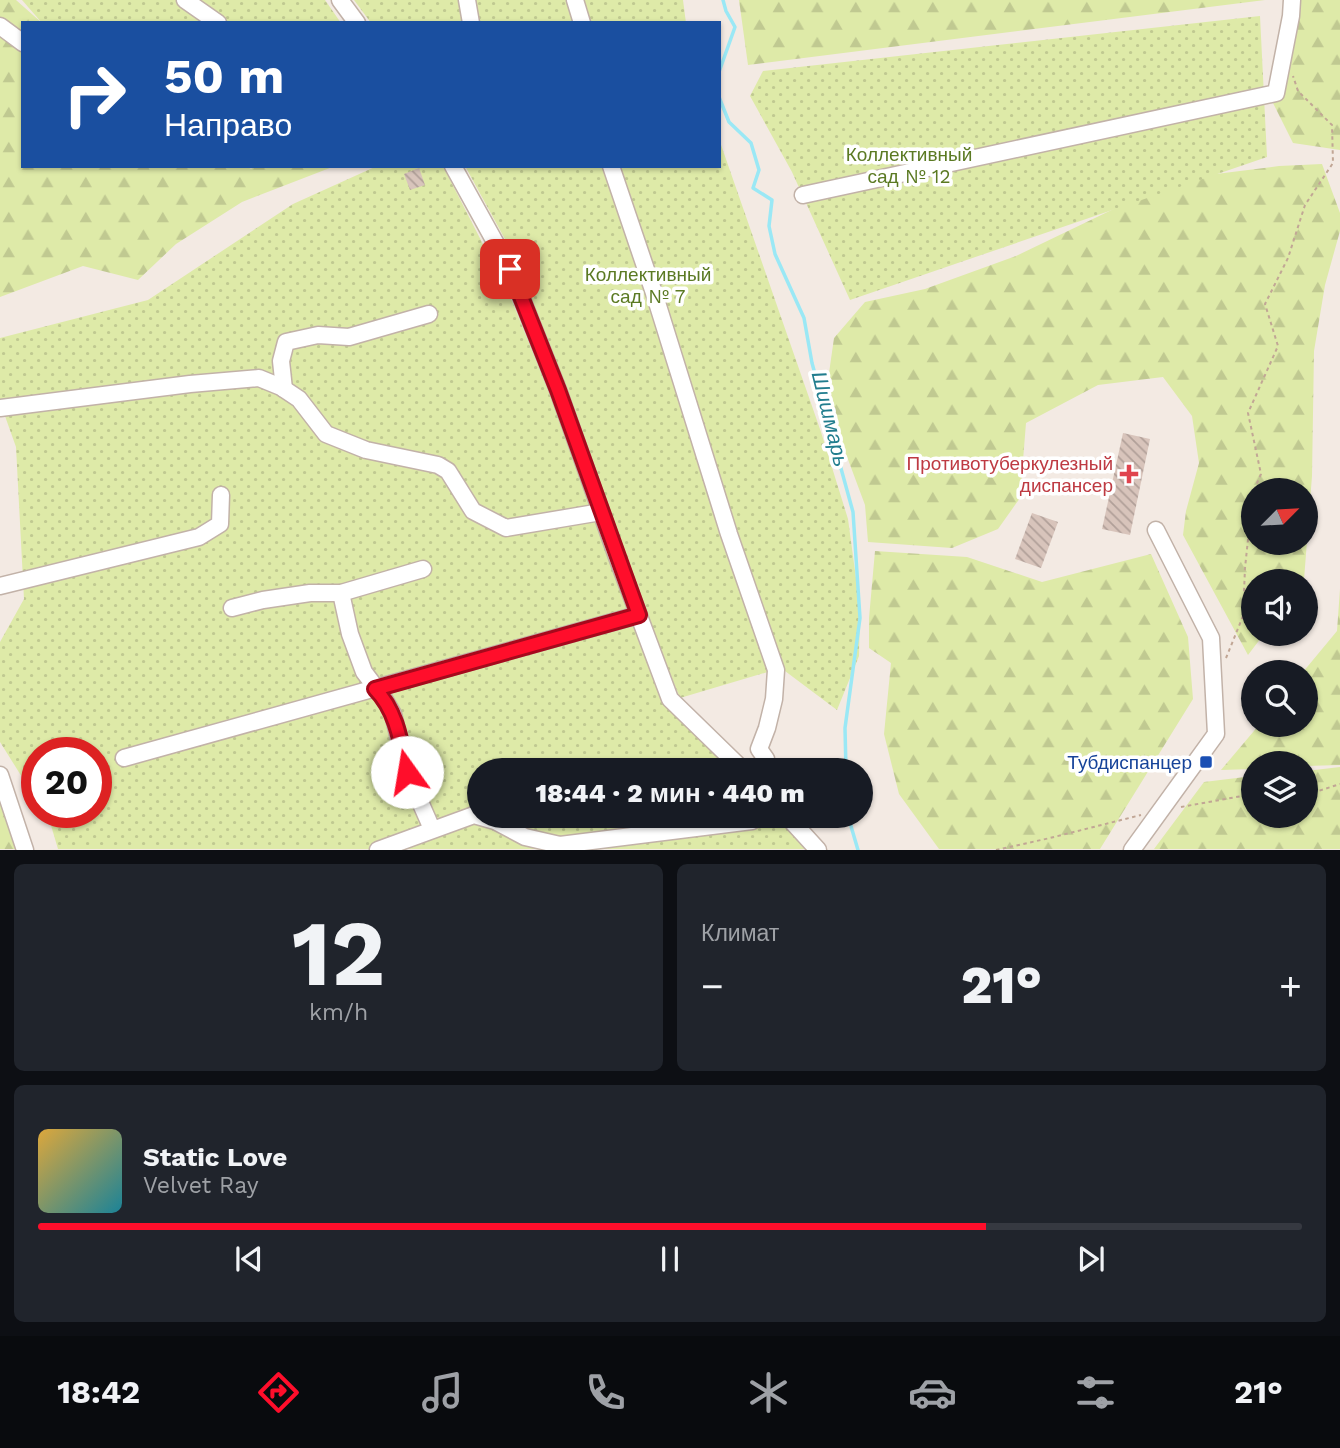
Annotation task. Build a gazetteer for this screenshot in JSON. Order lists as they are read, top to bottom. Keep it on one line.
{"water":["Шишмарь"],"parks":["Коллективный сад № 12","Коллективный сад № 7"],"places":{"health":["Противотуберкулезный диспансер"],"transit":["Тубдиспанцер"]},"north":"top right","page":{"turn":["50 m","Направо"],"limit":"20","trip":"18:44 · 2 мин · 440 m","tile":[["12","km/h"],"Климат"],"heat":["−","21°","+"],"song":["Static Love","Velvet Ray"],"tabs":["18:42","21°"]}}
